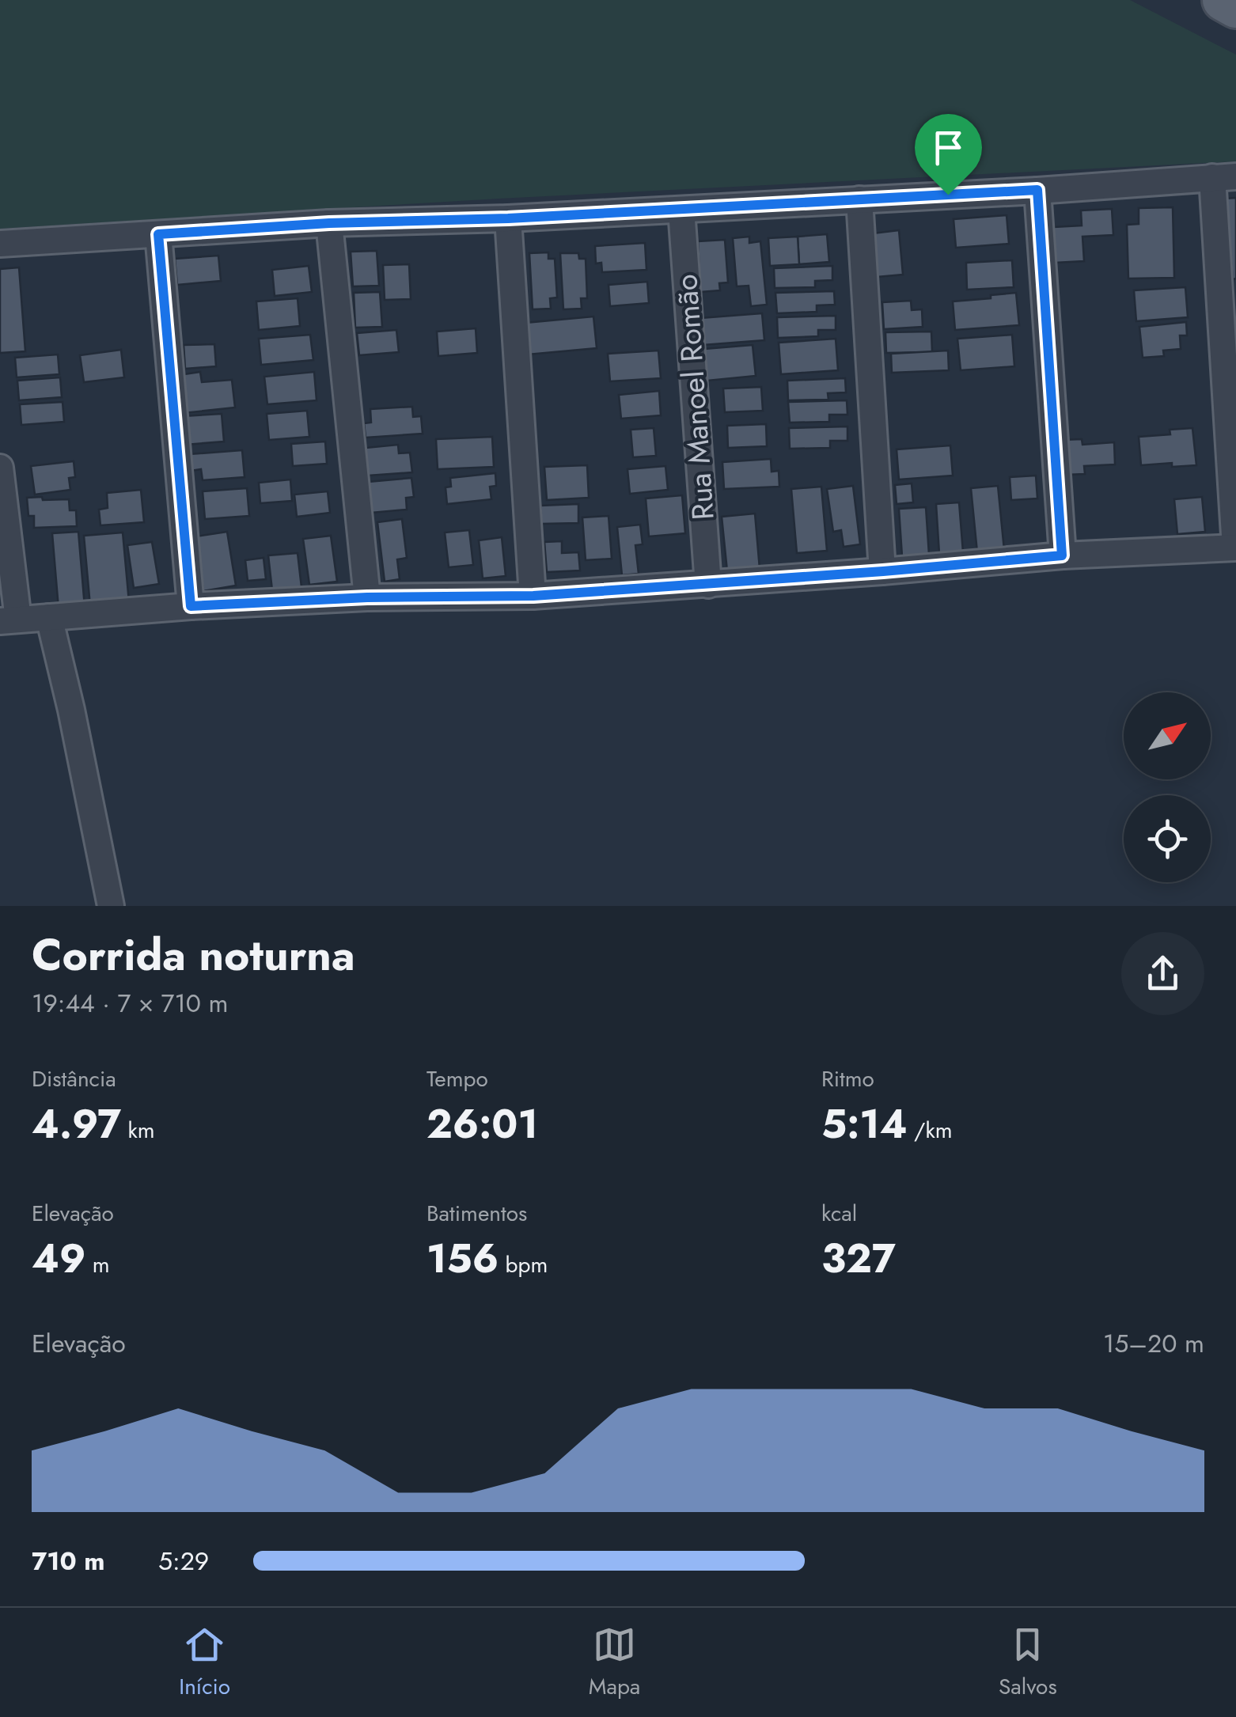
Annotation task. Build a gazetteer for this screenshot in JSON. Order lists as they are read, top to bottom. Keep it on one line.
{"streets":{"street":["Rua Manoel Romão"]},"north":"top right","page":{"heading":["Corrida noturna","19:44 · 7 × 710 m"],"stats":[["Distância","4.97 km"],["Tempo","26:01"],["Ritmo","5:14 /km"],["Elevação","49 m"],["Batimentos","156 bpm"],["kcal","327"]],"chart":["Elevação","15–20 m"],"list":[{"name":"710 m","note":"5:29"}],"tabs":["Início","Mapa","Salvos"]}}
